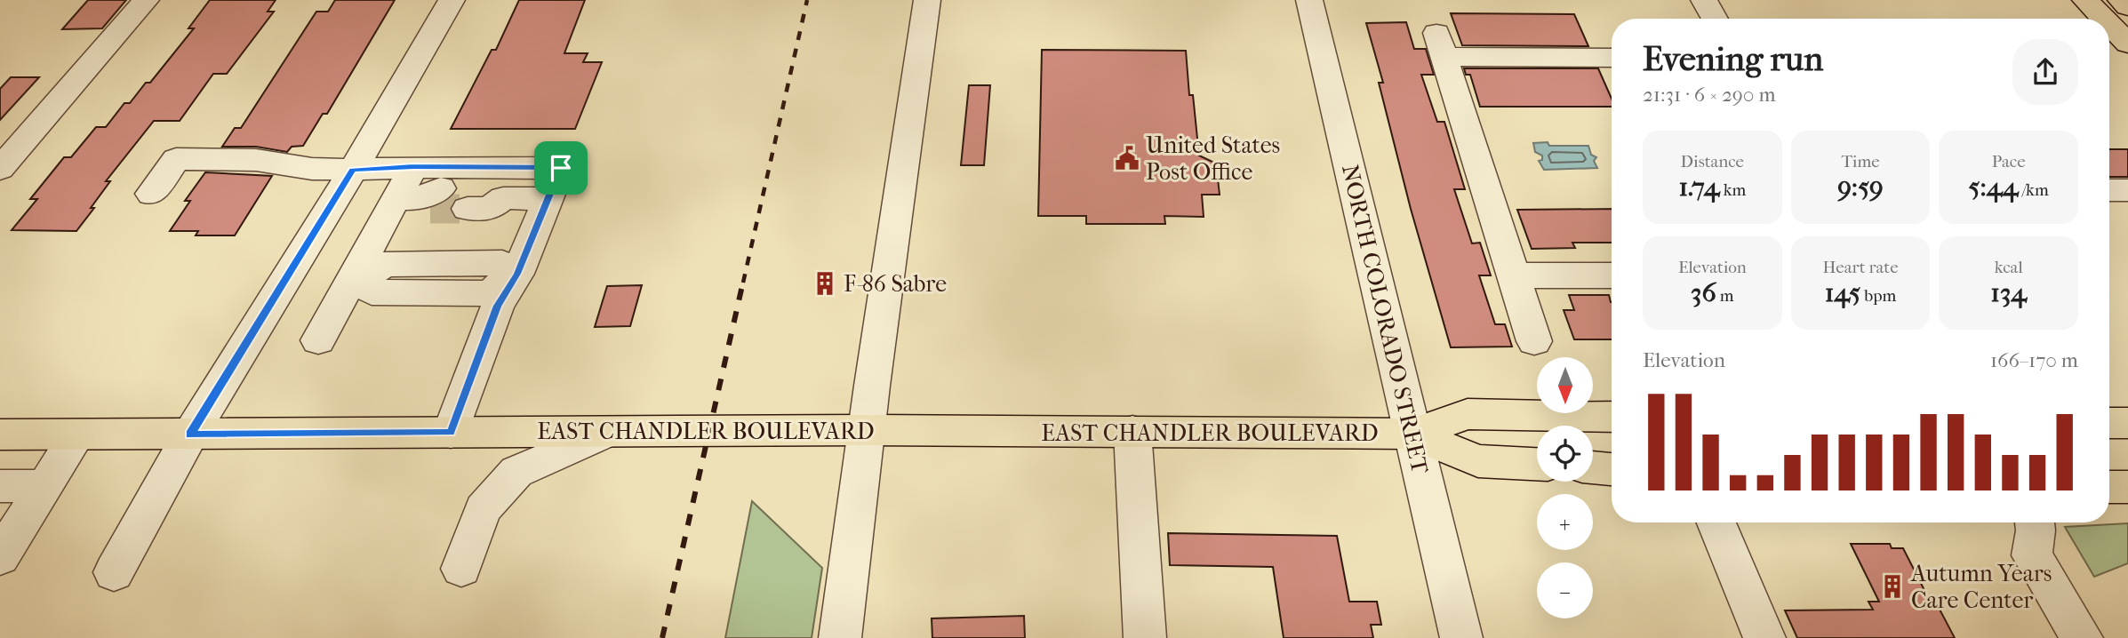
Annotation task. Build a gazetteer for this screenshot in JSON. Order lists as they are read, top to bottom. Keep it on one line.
{"streets":{"main road":["EAST CHANDLER BOULEVARD"],"street":["NORTH COLORADO STREET"]},"crossings":[["NORTH COLORADO STREET","EAST CHANDLER BOULEVARD"]],"places":{"public building":["United States Post Office"],"building":["F-86 Sabre","Autumn Years Care Center"]},"north":"bottom","page":{"heading":["Evening run","21:31 · 6 × 290 m"],"stats":[["Distance","1.74 km"],["Time","9:59"],["Pace","5:44 /km"],["Elevation","36 m"],["Heart rate","145 bpm"],["kcal","134"]],"chart":["Elevation","166–170 m"],"map_buttons":["+","−"]}}
